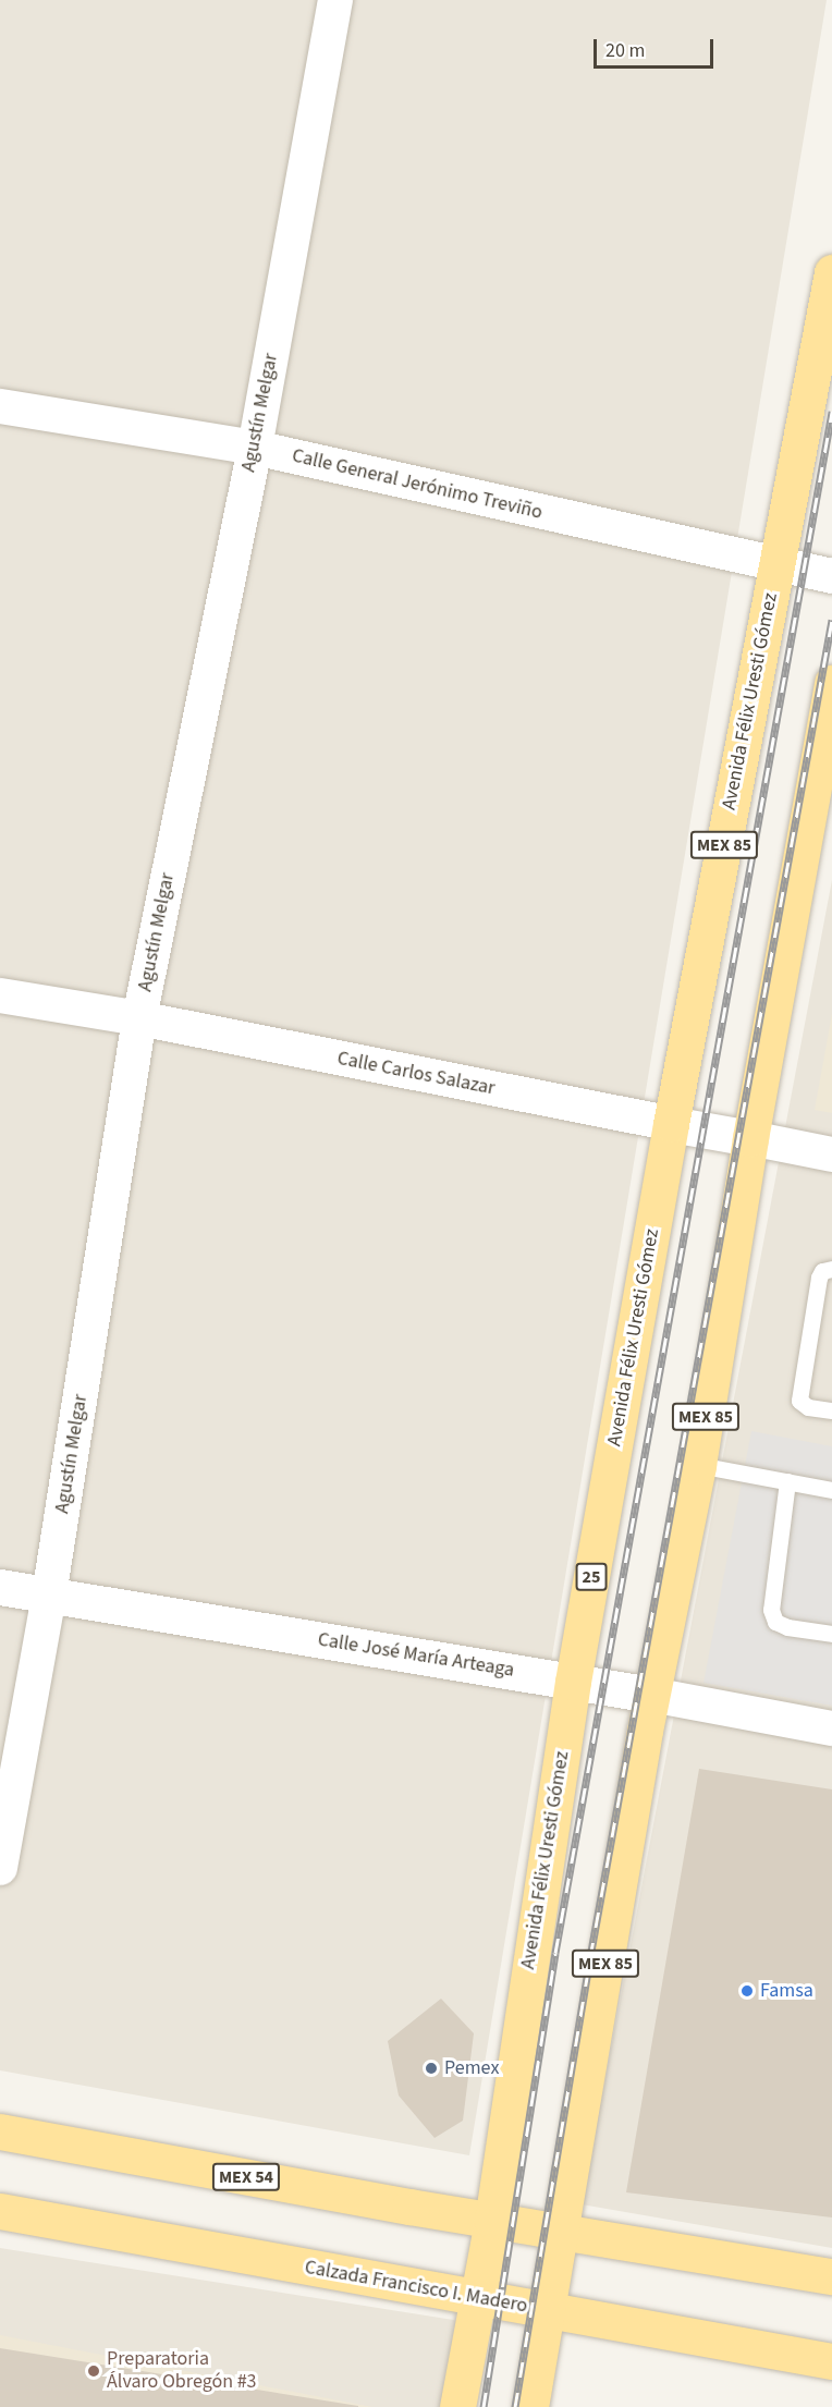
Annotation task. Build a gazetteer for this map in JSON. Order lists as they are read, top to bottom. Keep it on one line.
{"streets":{"main road":["Avenida Félix Uresti Gómez","MEX 85","25","MEX 54","Calzada Francisco I. Madero"],"street":["Agustín Melgar","Calle General Jerónimo Treviño","Calle Carlos Salazar","Calle José María Arteaga"]},"crossings":[["Agustín Melgar","Calle General Jerónimo Treviño"],["Agustín Melgar","Calle Carlos Salazar"],["Agustín Melgar","Calle José María Arteaga"],["Calle General Jerónimo Treviño","Avenida Félix Uresti Gómez"],["Avenida Félix Uresti Gómez","Calle Carlos Salazar"],["Avenida Félix Uresti Gómez","Calle José María Arteaga"],["Avenida Félix Uresti Gómez","MEX 54"],["Avenida Félix Uresti Gómez","Calzada Francisco I. Madero"],["MEX 85","Calle Carlos Salazar"],["MEX 85","Calle José María Arteaga"],["MEX 85","MEX 54"]],"places":["Famsa","Pemex","Preparatoria Álvaro Obregón #3"],"scale_bar":"20 m"}
